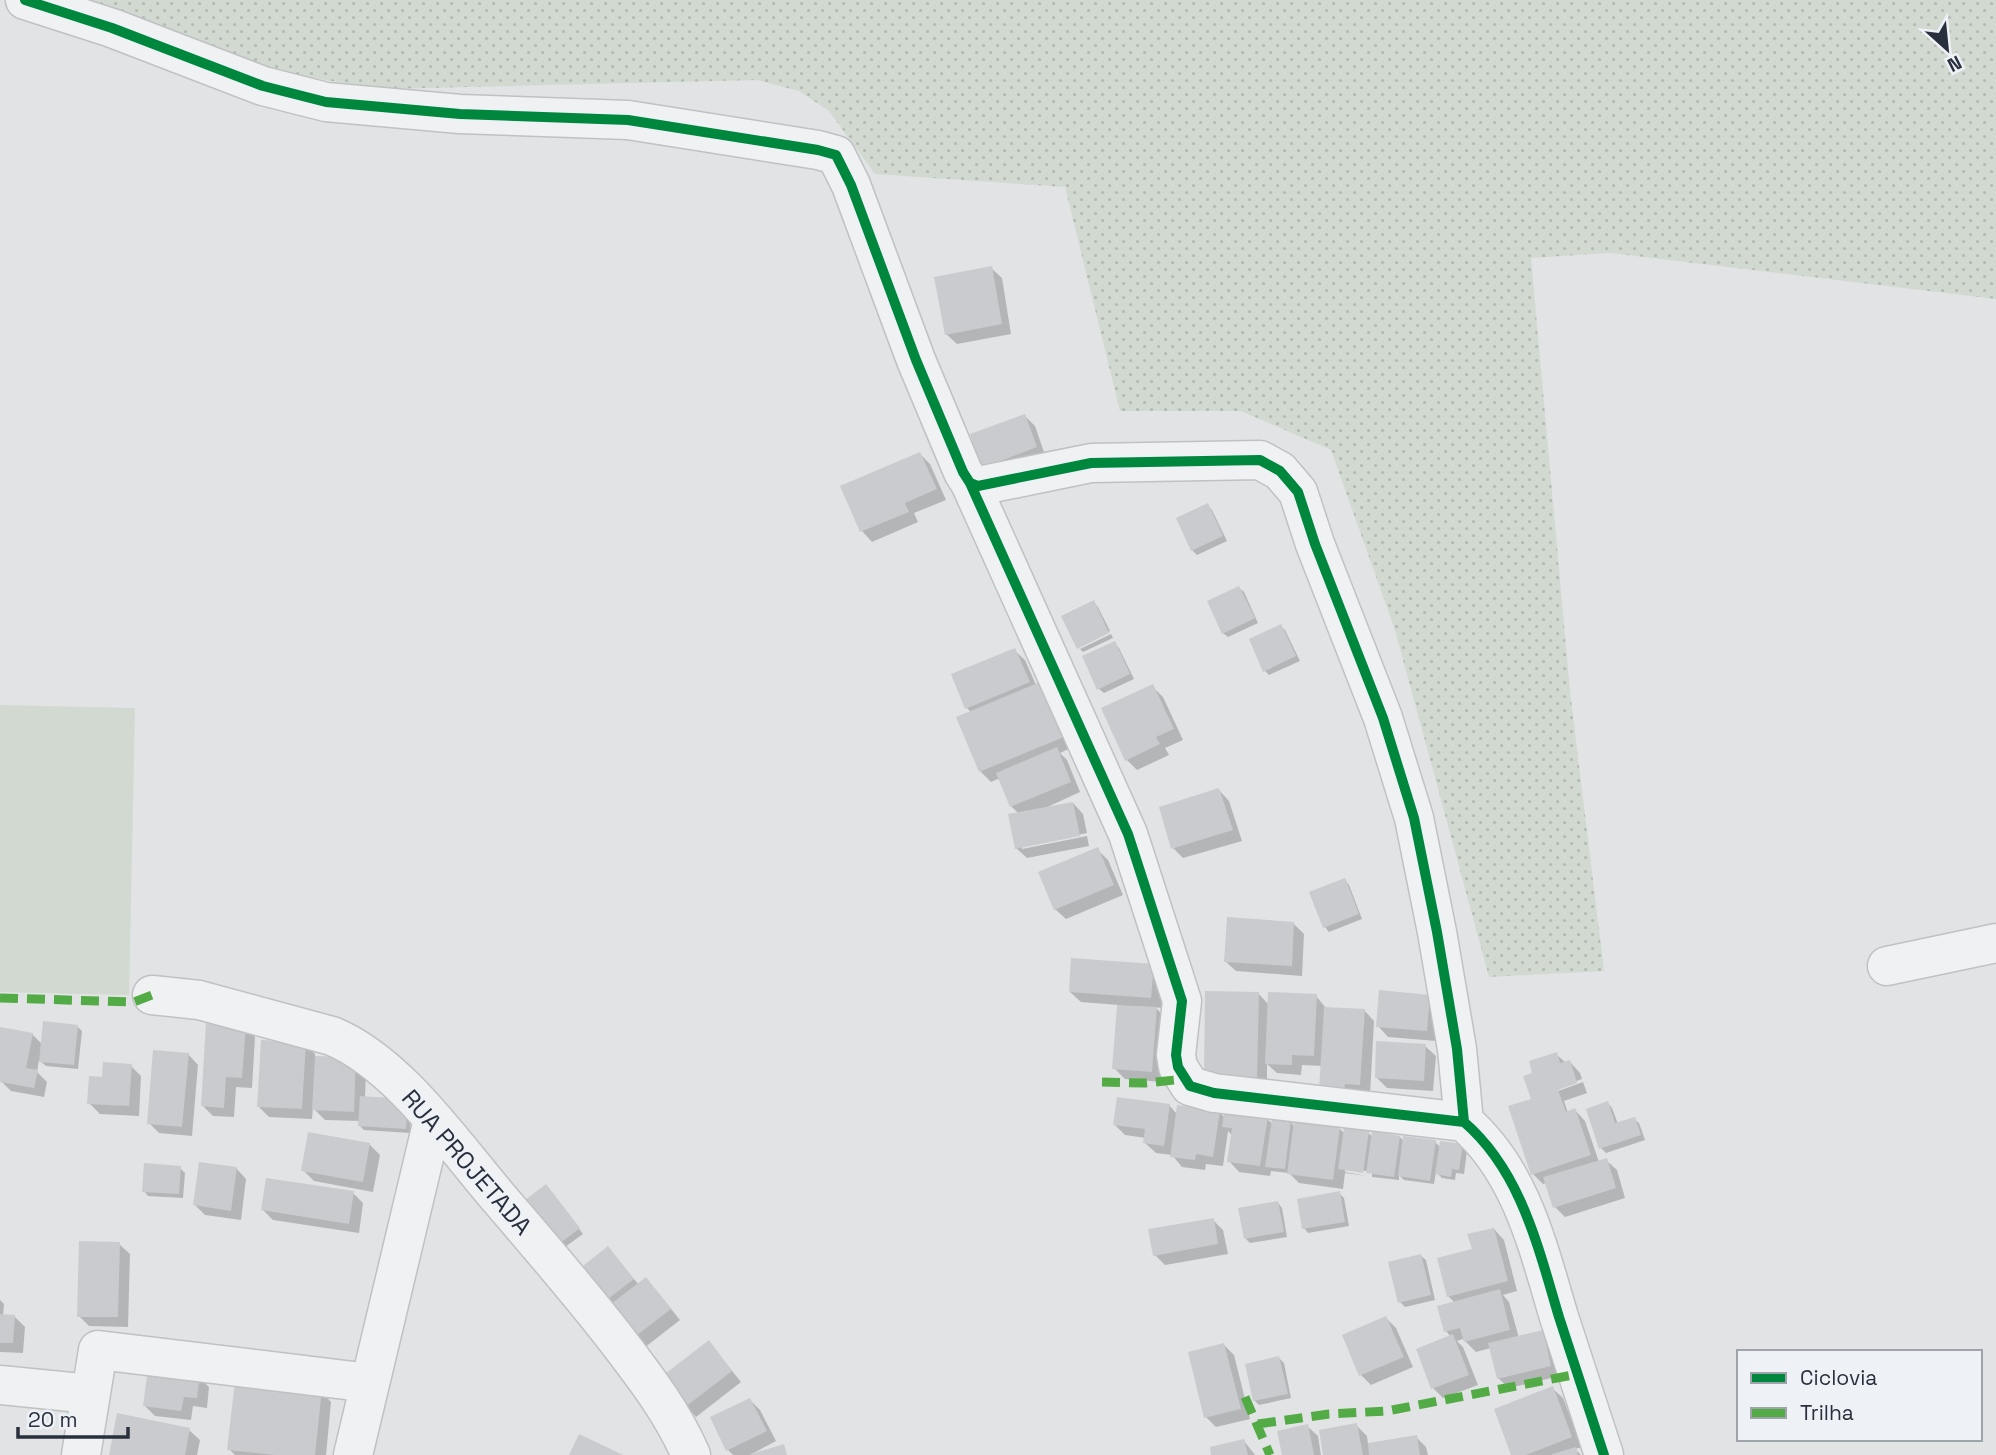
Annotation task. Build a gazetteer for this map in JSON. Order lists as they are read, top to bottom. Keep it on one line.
{"streets":{"street":["RUA PROJETADA"]},"legend":["Ciclovia","Trilha"],"scale_bar":"20 m","north":"bottom right"}
